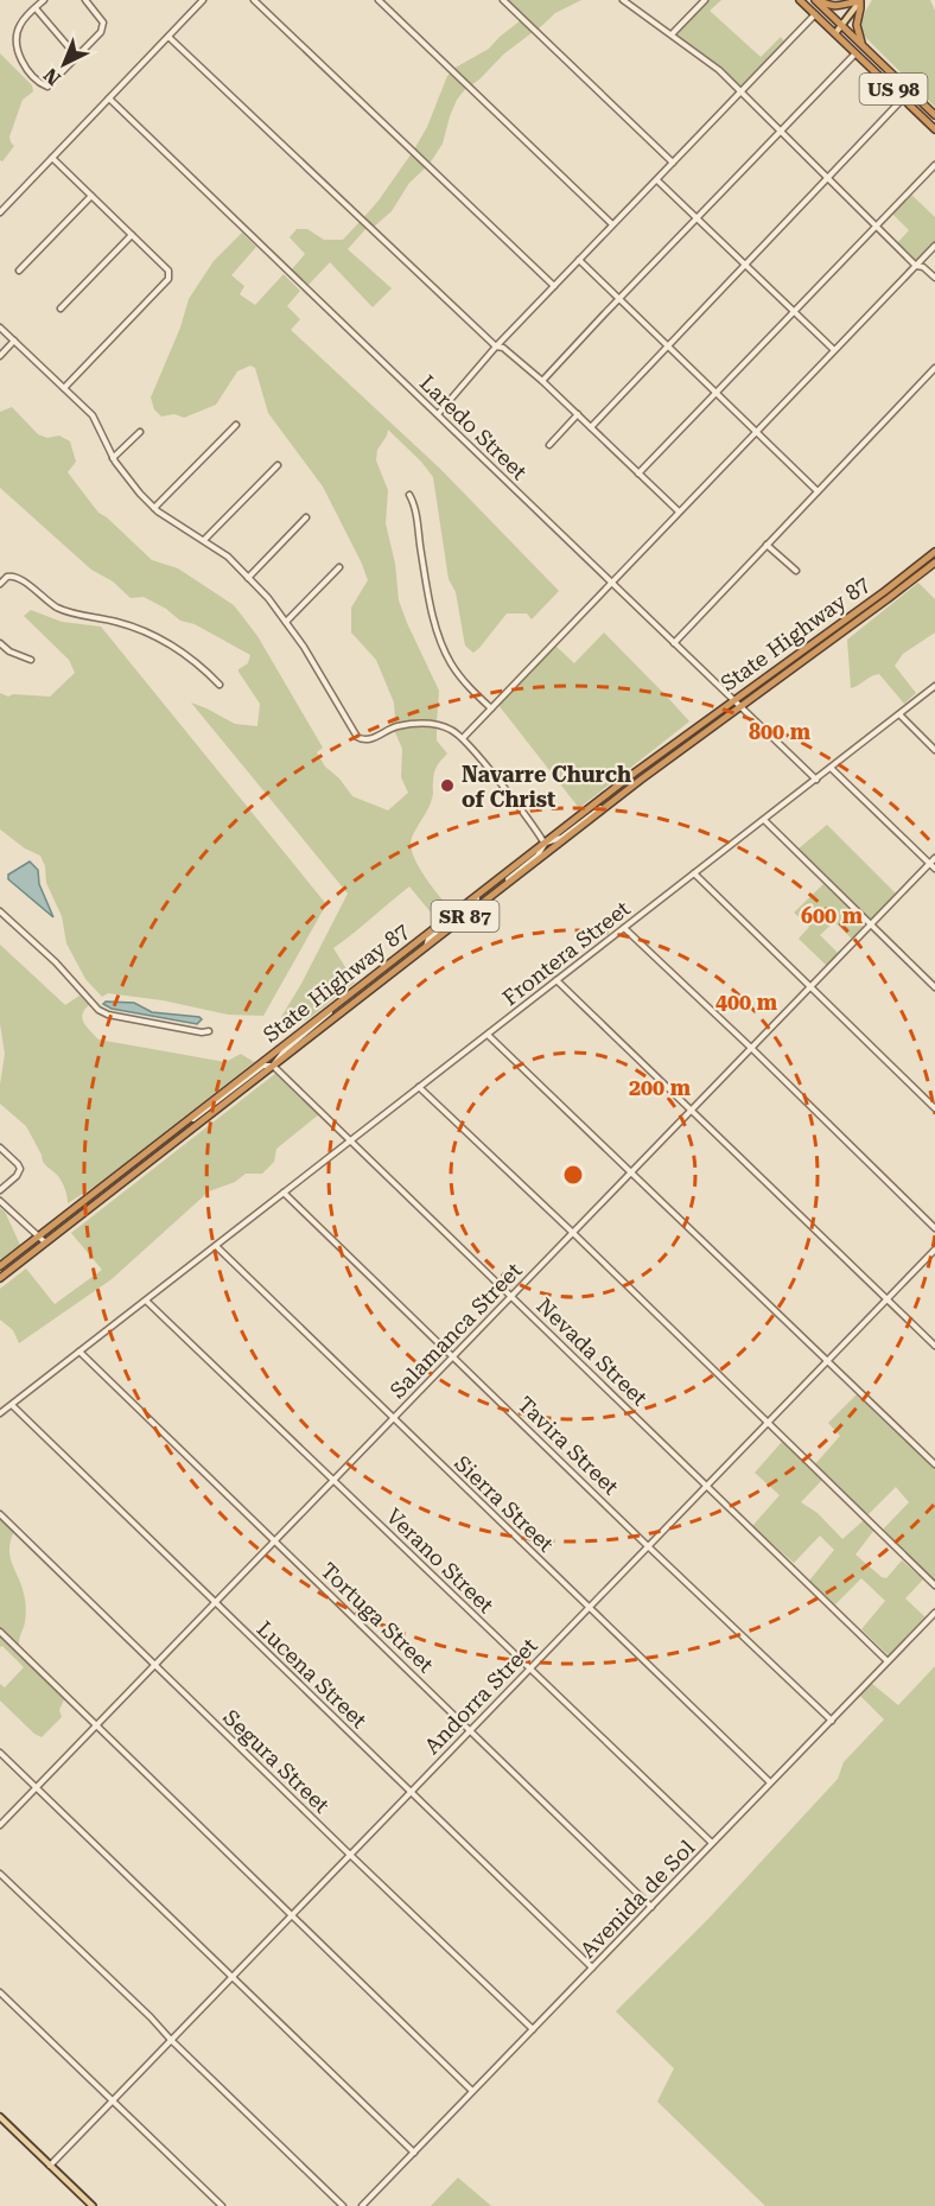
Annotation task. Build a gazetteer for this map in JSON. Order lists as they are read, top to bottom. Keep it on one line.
{"streets":{"highway":["US 98","State Highway 87","SR 87"],"street":["Laredo Street","Frontera Street","Salamanca Street","Nevada Street","Tavira Street","Sierra Street","Verano Street","Tortuga Street","Lucena Street","Andorra Street","Segura Street","Avenida de Sol"]},"crossings":[["Laredo Street","State Highway 87"],["Laredo Street","SR 87"],["Laredo Street","Frontera Street"],["SR 87","Nevada Street"],["Frontera Street","Nevada Street"],["Frontera Street","Tavira Street"],["Frontera Street","Sierra Street"],["Frontera Street","Verano Street"],["Frontera Street","Tortuga Street"],["Frontera Street","Lucena Street"],["Salamanca Street","Nevada Street"],["Salamanca Street","Tavira Street"],["Salamanca Street","Sierra Street"],["Salamanca Street","Verano Street"],["Salamanca Street","Tortuga Street"],["Salamanca Street","Lucena Street"],["Salamanca Street","Segura Street"],["Nevada Street","Andorra Street"],["Nevada Street","Avenida de Sol"],["Tavira Street","Andorra Street"],["Tavira Street","Avenida de Sol"],["Sierra Street","Andorra Street"],["Sierra Street","Avenida de Sol"],["Verano Street","Andorra Street"],["Verano Street","Avenida de Sol"],["Tortuga Street","Andorra Street"],["Tortuga Street","Avenida de Sol"],["Lucena Street","Andorra Street"],["Lucena Street","Avenida de Sol"],["Andorra Street","Segura Street"],["Segura Street","Avenida de Sol"]],"places":["Navarre Church of Christ"],"north":"bottom left","rings":["800 m","600 m","400 m","200 m"]}
